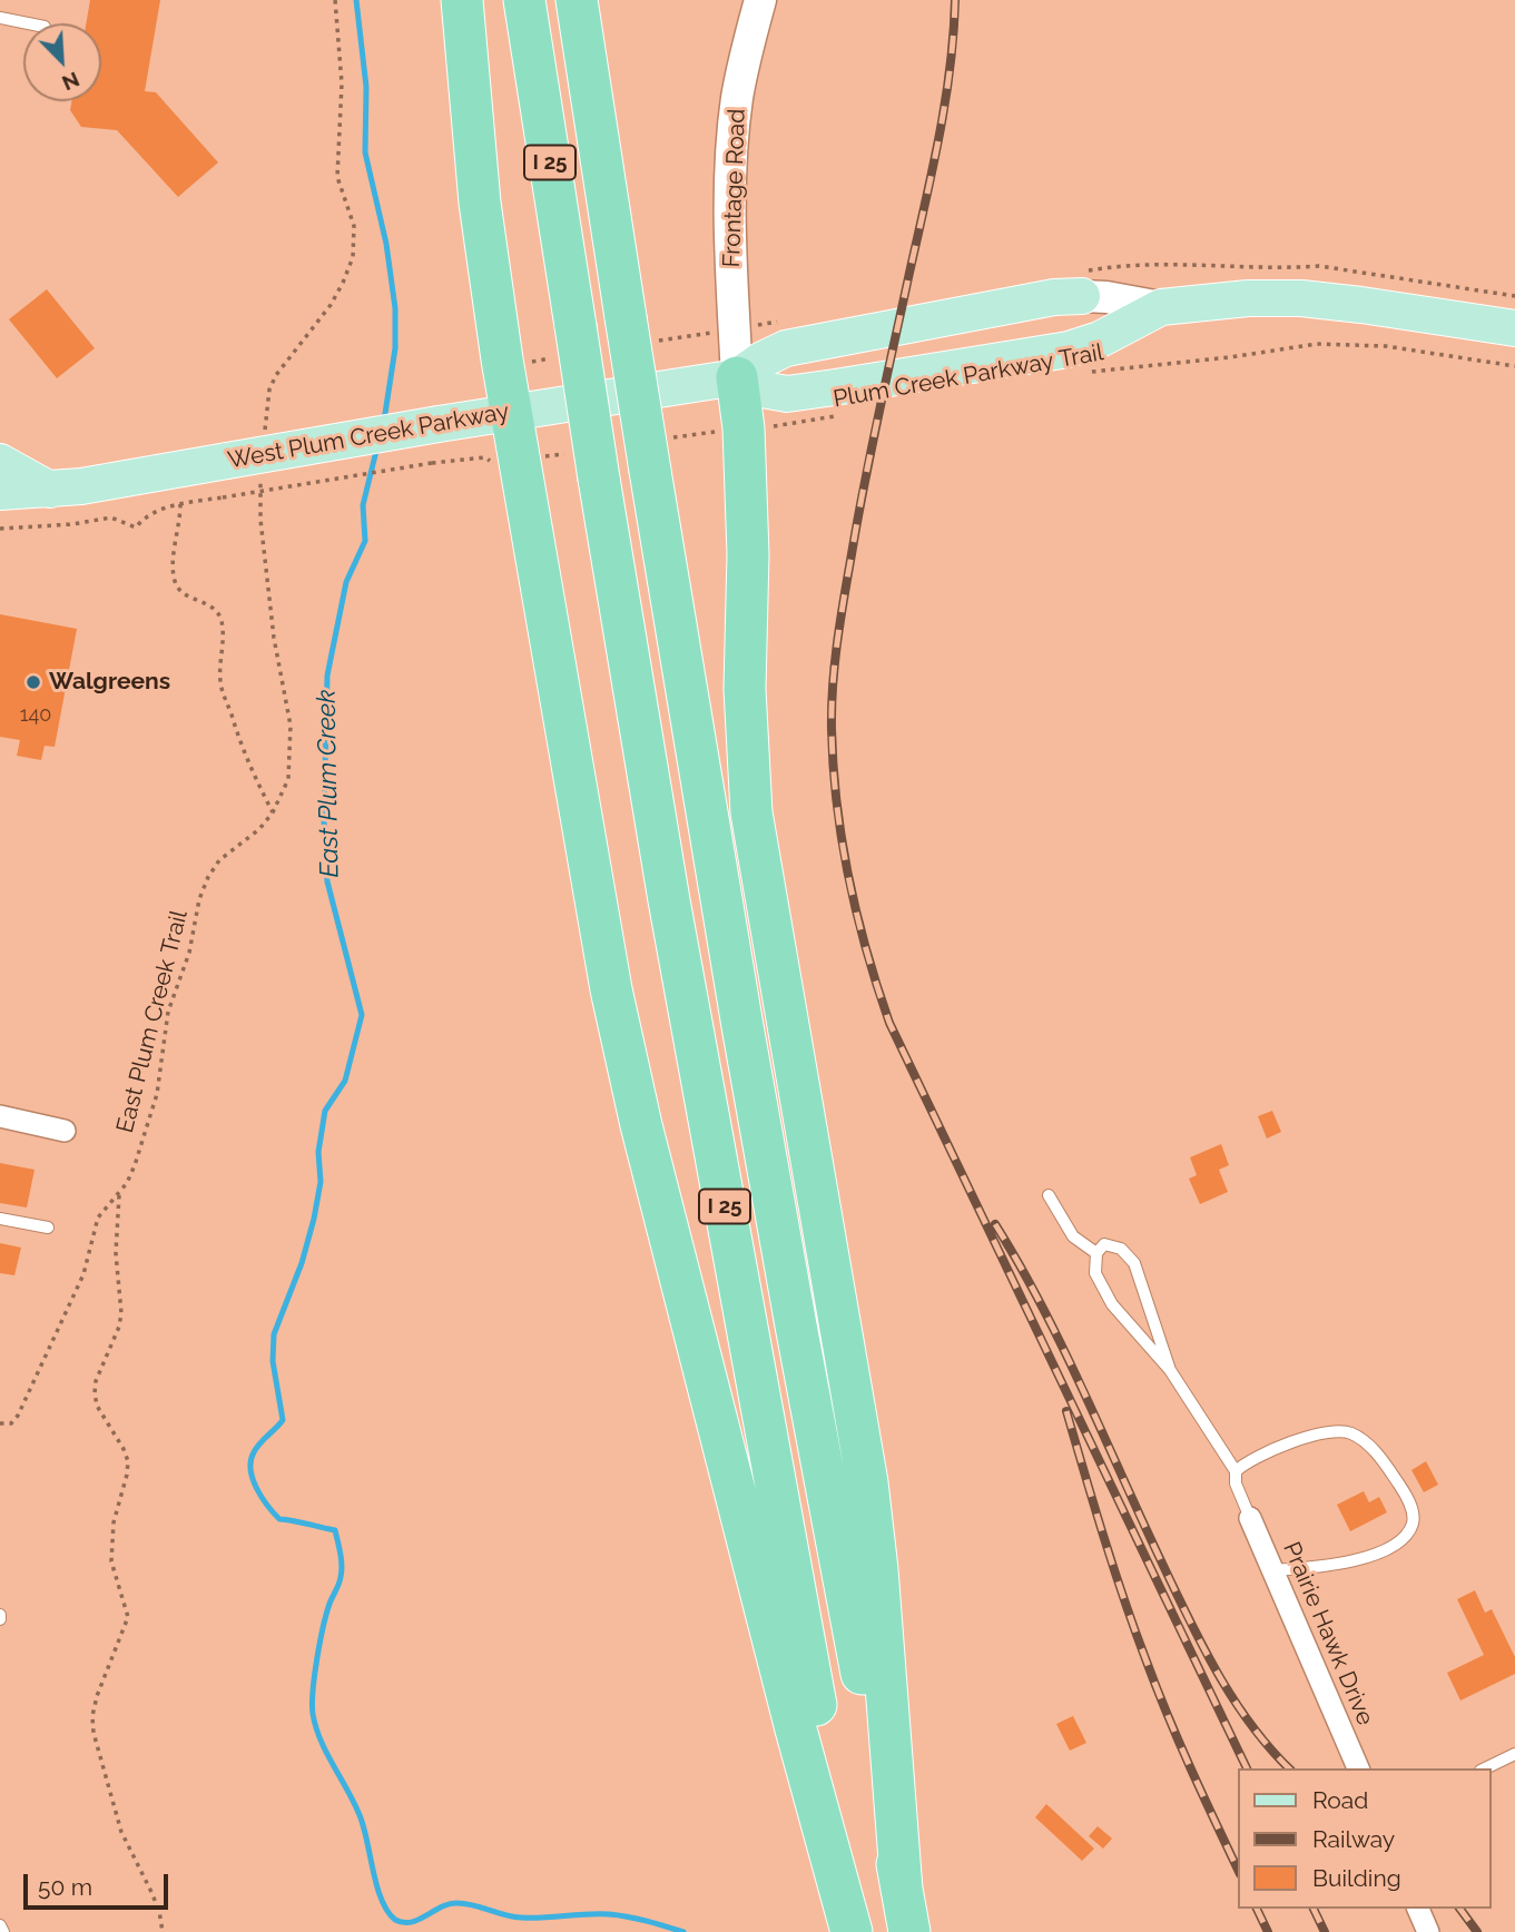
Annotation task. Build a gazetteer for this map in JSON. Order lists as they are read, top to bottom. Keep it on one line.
{"streets":{"highway":["I 25"],"main road":["Frontage Road","West Plum Creek Parkway"],"street":["Prairie Hawk Drive"],"path":["Plum Creek Parkway Trail","East Plum Creek Trail"]},"crossings":[["I 25","Plum Creek Parkway Trail"],["Frontage Road","West Plum Creek Parkway"]],"water":["East Plum Creek"],"places":["Walgreens"],"house_numbers":["140"],"legend":["Road","Railway","Building"],"scale_bar":"50 m","north":"bottom right"}
